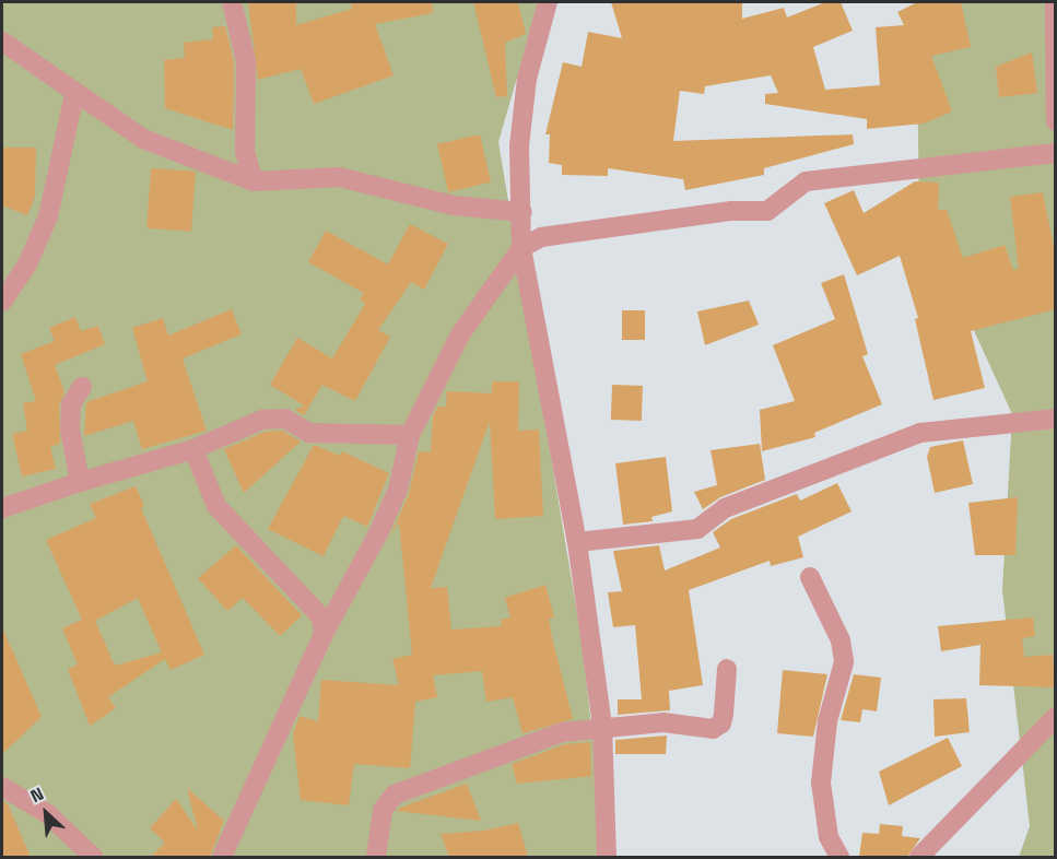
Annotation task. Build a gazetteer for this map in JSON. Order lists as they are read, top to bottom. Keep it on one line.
{"north":"top left"}
